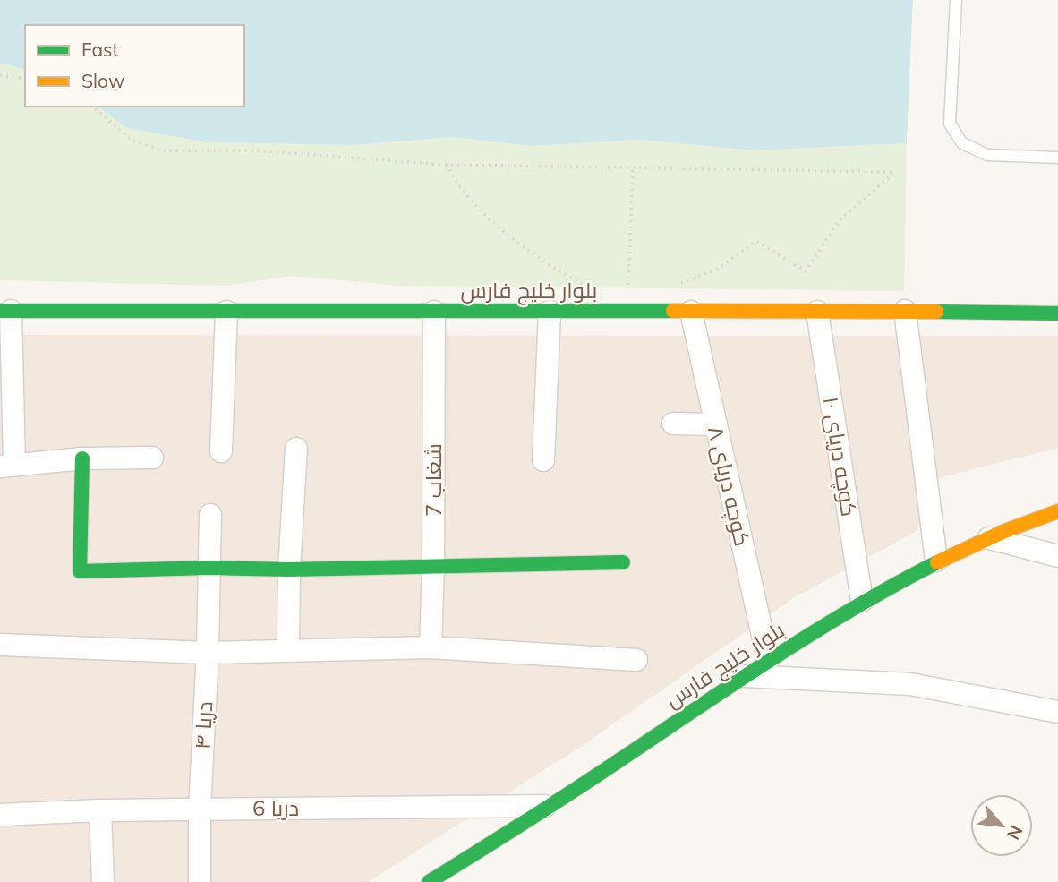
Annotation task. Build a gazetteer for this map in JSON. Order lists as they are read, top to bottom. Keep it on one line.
{"streets":{"main road":["بلوار خلیج ‌فارس","بلوار خلیج‌ فارس"],"street":["کوچه دریای ۱۰","شغاب 7","کوچه دریای ۸","دریا ۴","دریا 6"]},"crossings":[["بلوار خلیج ‌فارس","کوچه دریای ۱۰"],["بلوار خلیج ‌فارس","شغاب 7"],["بلوار خلیج ‌فارس","کوچه دریای ۸"],["کوچه دریای ۱۰","بلوار خلیج‌ فارس"],["کوچه دریای ۸","بلوار خلیج‌ فارس"],["بلوار خلیج‌ فارس","دریا 6"],["دریا ۴","دریا 6"]],"legend":["Fast","Slow"],"north":"bottom right"}
